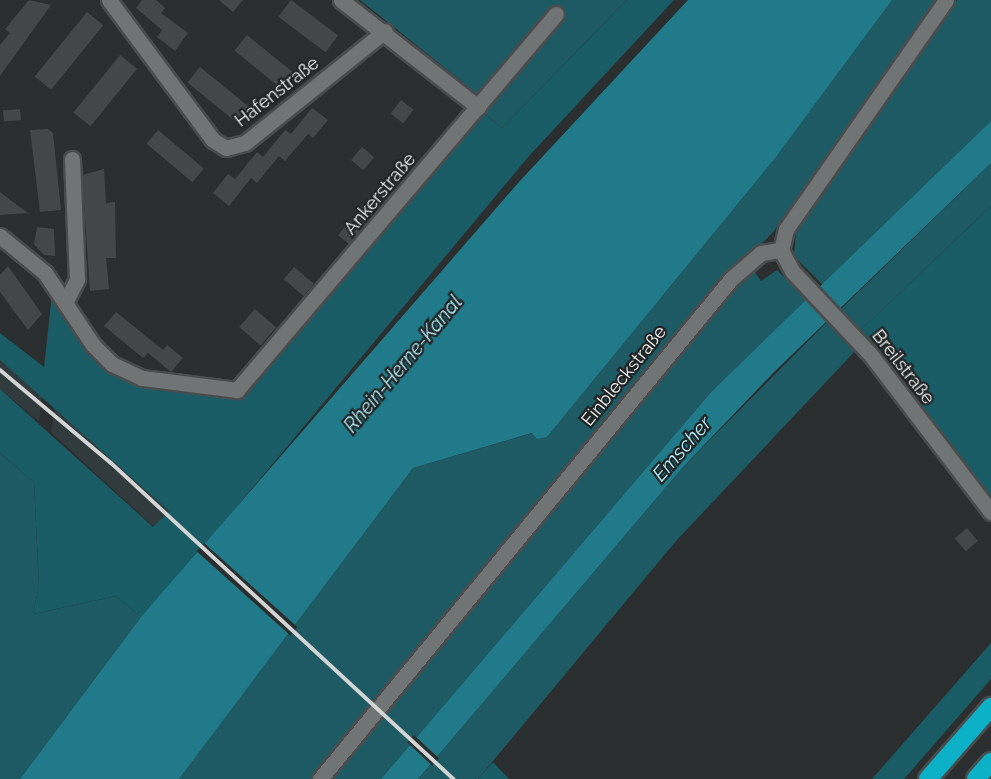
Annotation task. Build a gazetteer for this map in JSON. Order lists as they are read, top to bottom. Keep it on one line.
{"streets":{"street":["Hafenstraße","Ankerstraße","Breilstraße","Einbleckstraße"]},"crossings":[["Breilstraße","Einbleckstraße"]],"water":["Rhein-Herne-Kanal","Emscher"]}
